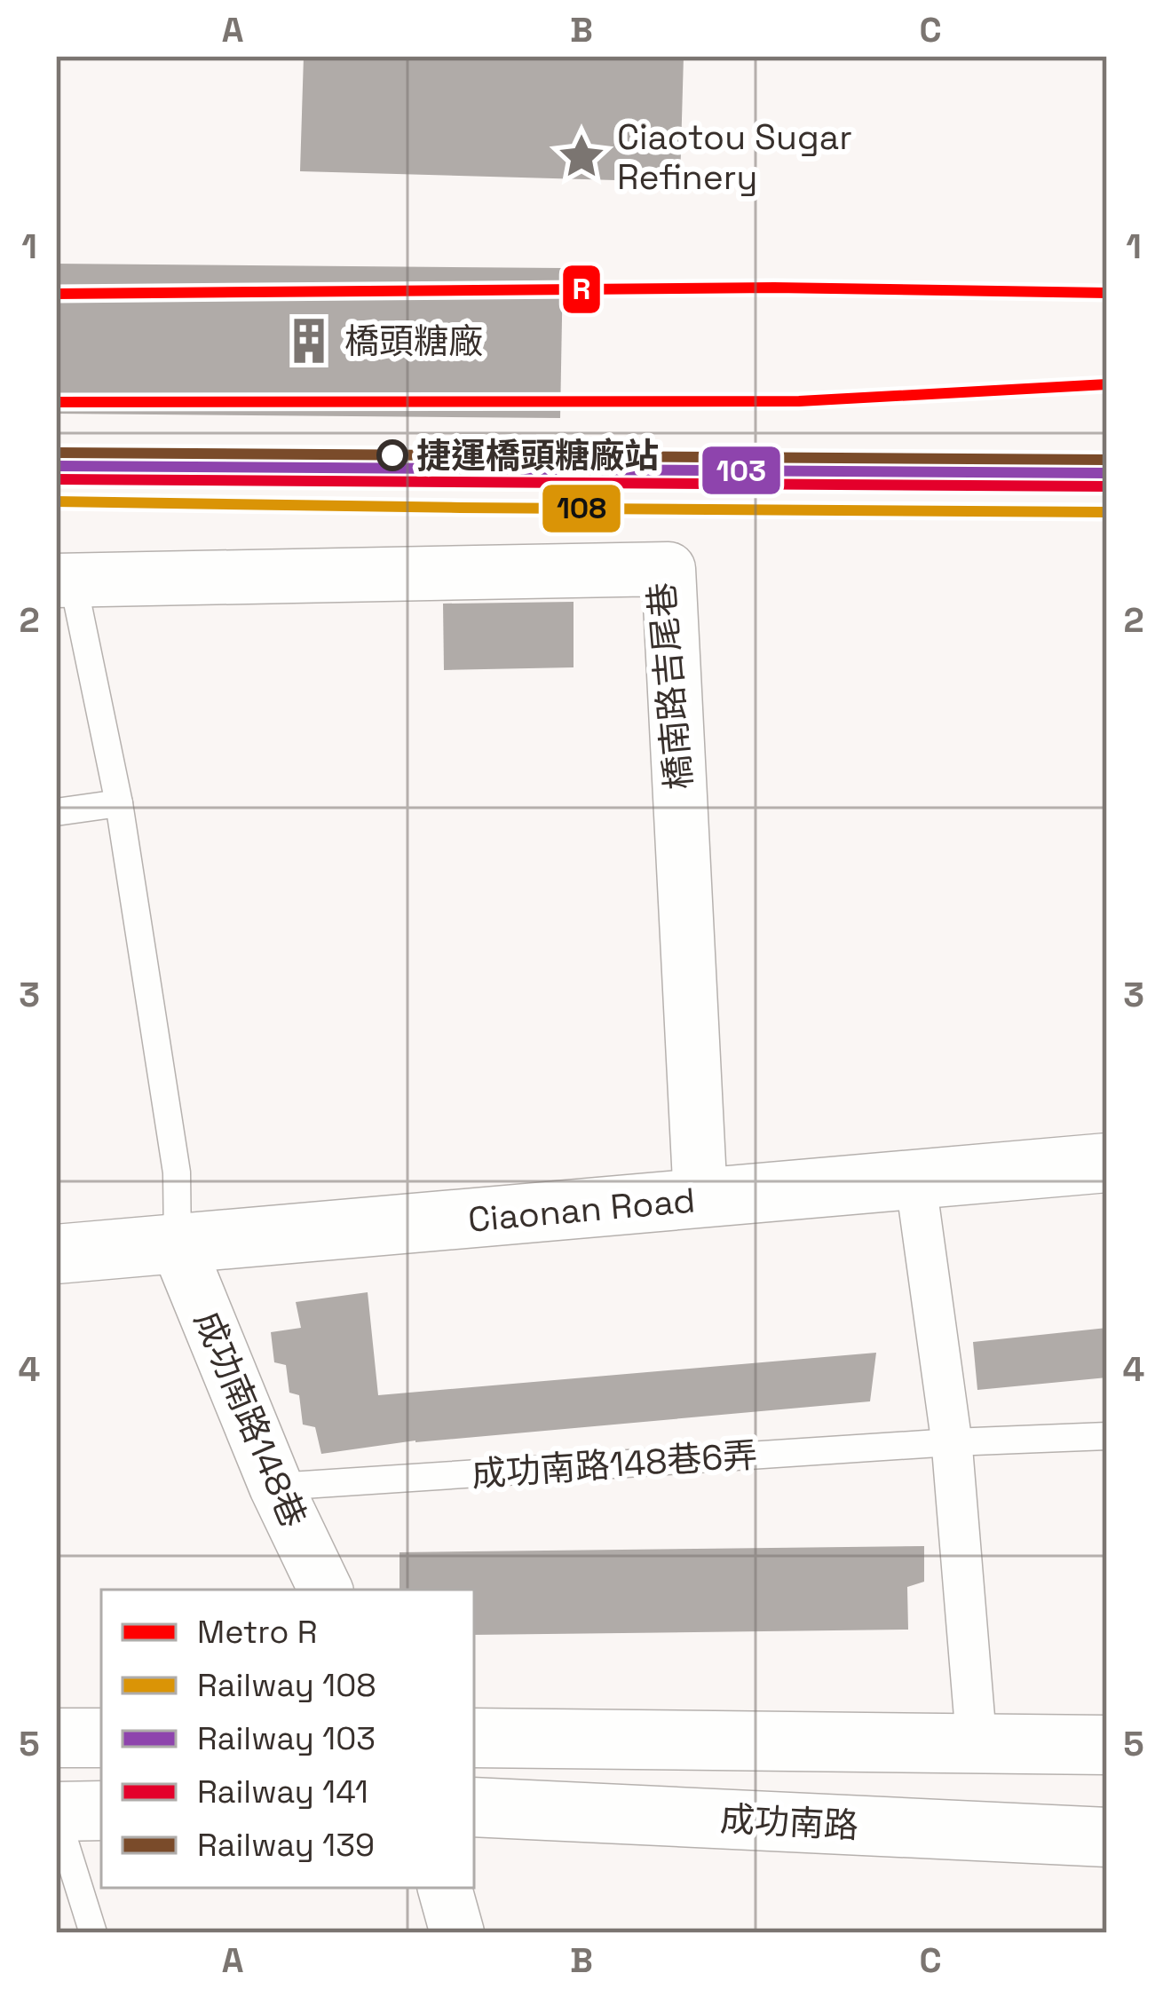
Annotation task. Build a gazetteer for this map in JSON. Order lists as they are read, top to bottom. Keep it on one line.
{"streets":{"main road":["Ciaonan Road","成功南路"],"street":["橋南路吉尾巷","成功南路148巷"],"lane":["成功南路148巷6弄"]},"crossings":[["橋南路吉尾巷","Ciaonan Road"],["Ciaonan Road","成功南路148巷"],["成功南路148巷","成功南路148巷6弄"]],"places":{"place":["Ciaotou Sugar Refinery"],"building":["橋頭糖廠"],"other":["捷運橋頭糖廠站"]},"lines":["metro line R","rail line 139","rail line 103","rail line 141","rail line 108"],"legend":["Metro R","Railway 108","Railway 103","Railway 141","Railway 139"],"grid":{"columns":["A","B","C"],"rows":["1","2","3","4","5"]}}
